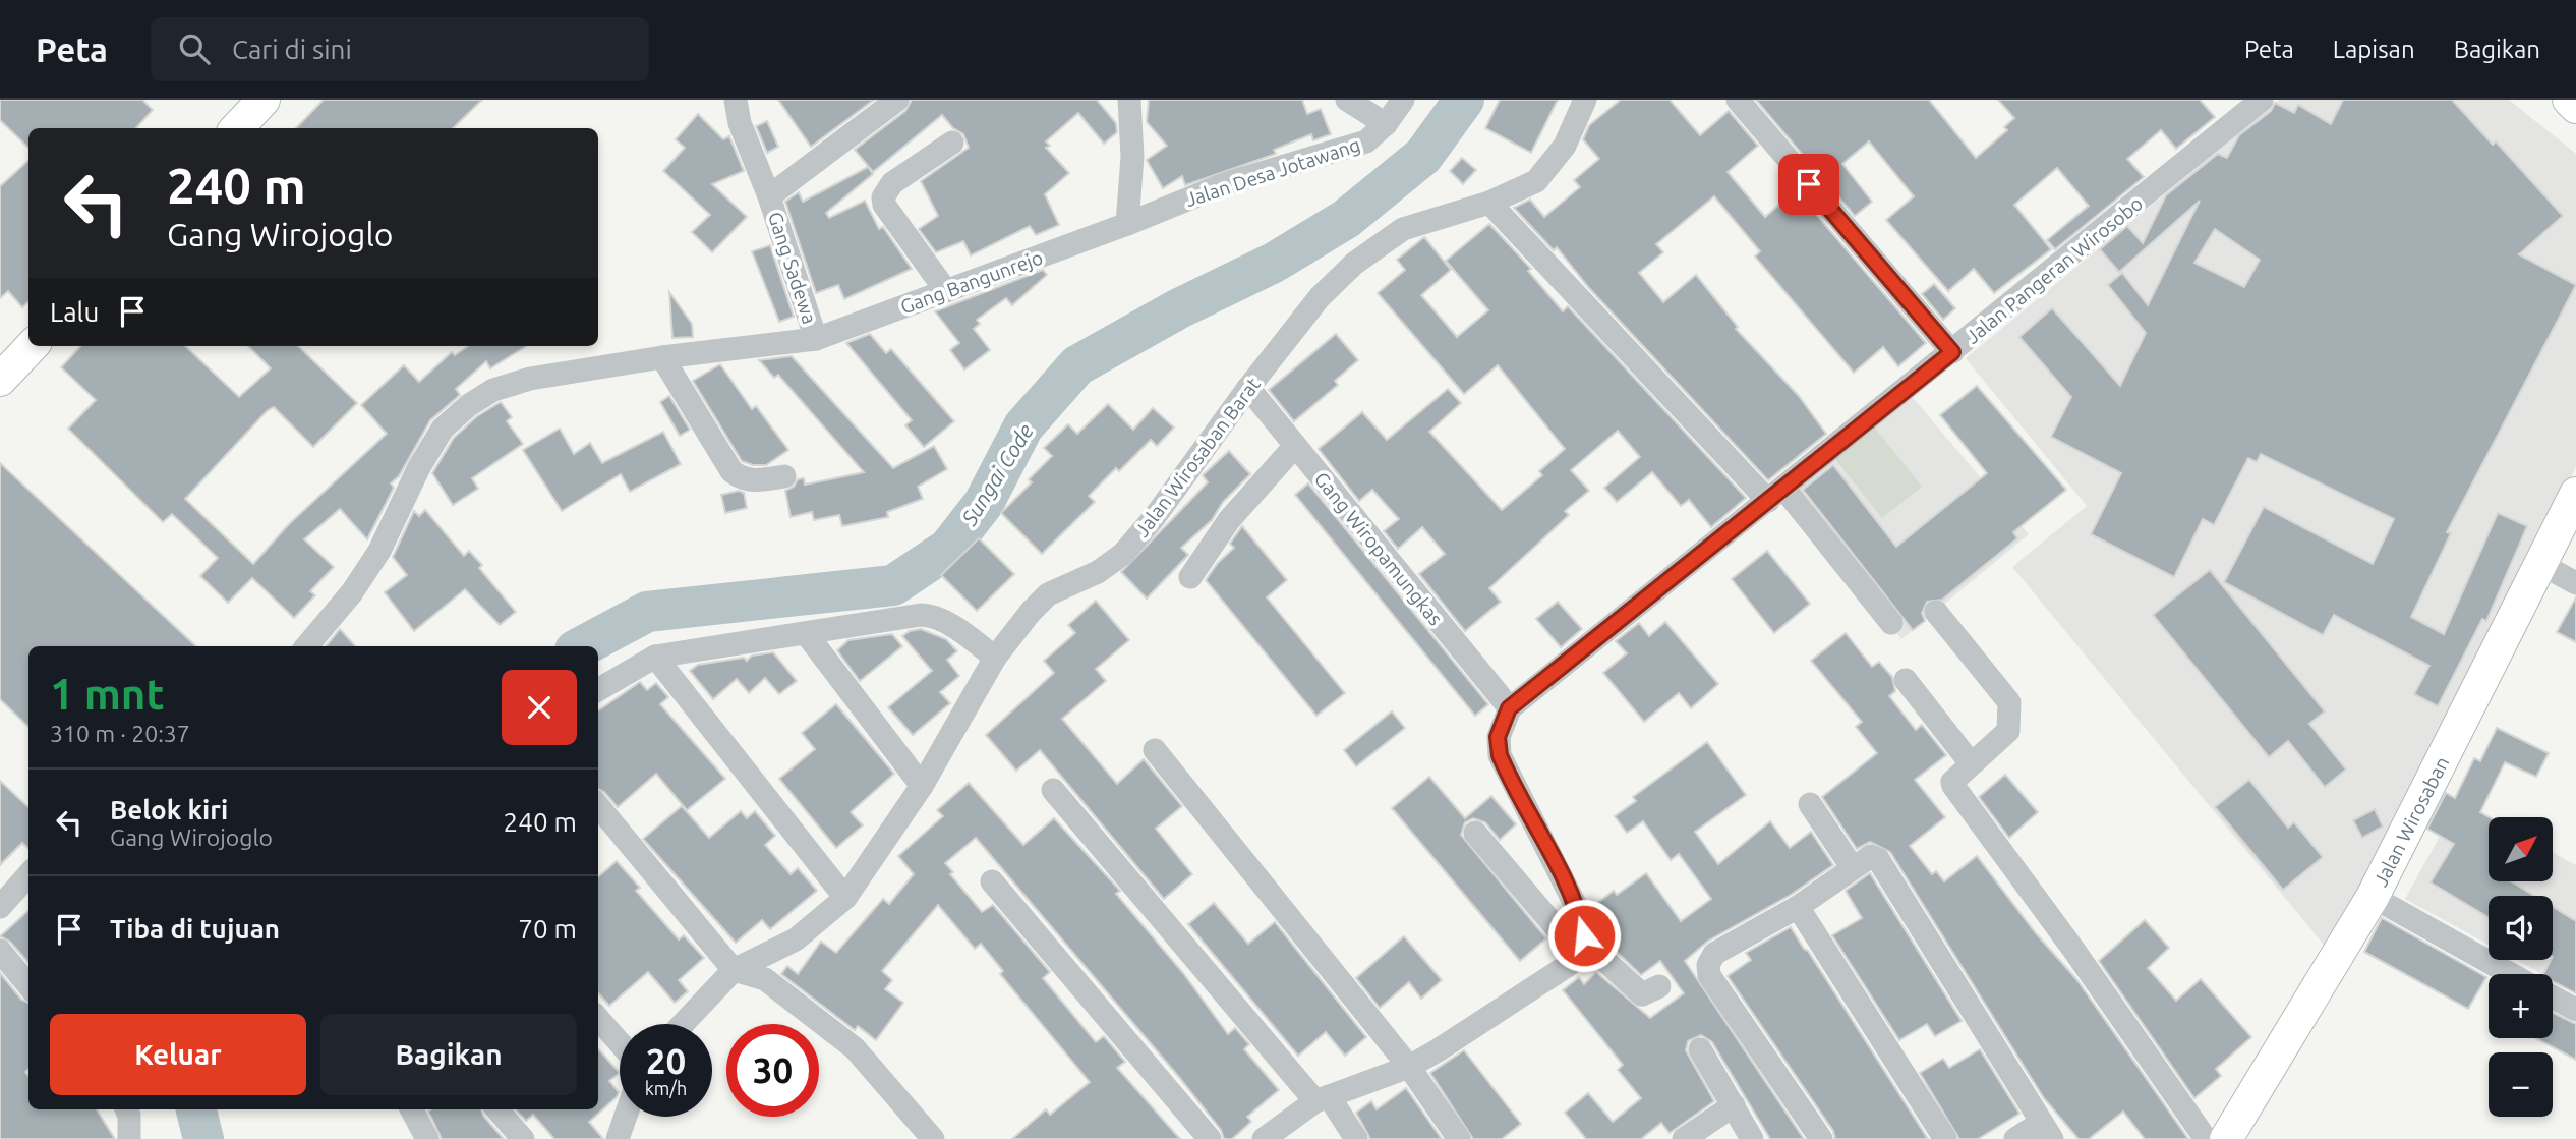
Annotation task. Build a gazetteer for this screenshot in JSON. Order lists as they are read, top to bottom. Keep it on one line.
{"streets":{"main road":["Jalan Wirosaban"],"street":["Jalan Desa Jotawang","Gang Sadewa","Jalan Pangeran Wirosobo","Gang Bangunrejo","Jalan Wirosaban Barat","Gang Wiropamungkas"]},"crossings":[["Jalan Desa Jotawang","Gang Bangunrejo"],["Gang Sadewa","Gang Bangunrejo"],["Jalan Pangeran Wirosobo","Gang Wiropamungkas"],["Jalan Wirosaban Barat","Gang Wiropamungkas"]],"water":["Sungai Code"],"north":"top right","page":{"header":"Peta","search":"Cari di sini","nav":["Peta","Lapisan","Bagikan"],"turn":["240 m","Gang Wirojoglo"],"then":"Lalu","heading":["1 mnt","310 m · 20:37"],"list":[{"name":"Belok kiri","note":"Gang Wirojoglo","value":"240 m"},{"name":"Tiba di tujuan","value":"70 m"}],"map_buttons":["+","−"],"buttons":["Keluar","Bagikan"],"speed":"20 km/h","limit":"30"}}
